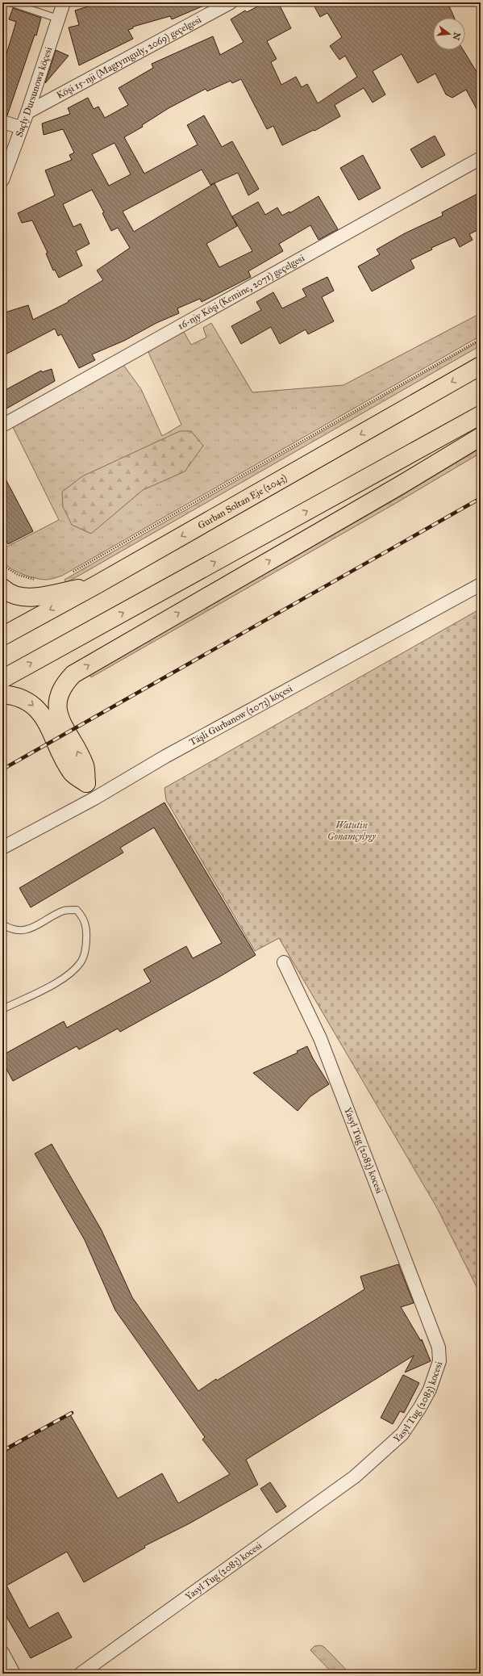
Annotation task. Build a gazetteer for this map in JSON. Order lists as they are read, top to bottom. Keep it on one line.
{"streets":{"highway":["Gurban Soltan Eje (2043)"],"street":["Köşi 15-nji (Magtymguly, 2069) geçelgesi","Saçly Dursunowa köçesi","16-njy Köşi (Kemine, 2071) geçelgesi","Täşli Gurbanow (2073) köçesi","Yasyl Tug (2083) kocesi"]},"crossings":[["Köşi 15-nji (Magtymguly, 2069) geçelgesi","Saçly Dursunowa köçesi"]],"parks":["Watutin Gonamçylygy"],"north":"right"}
